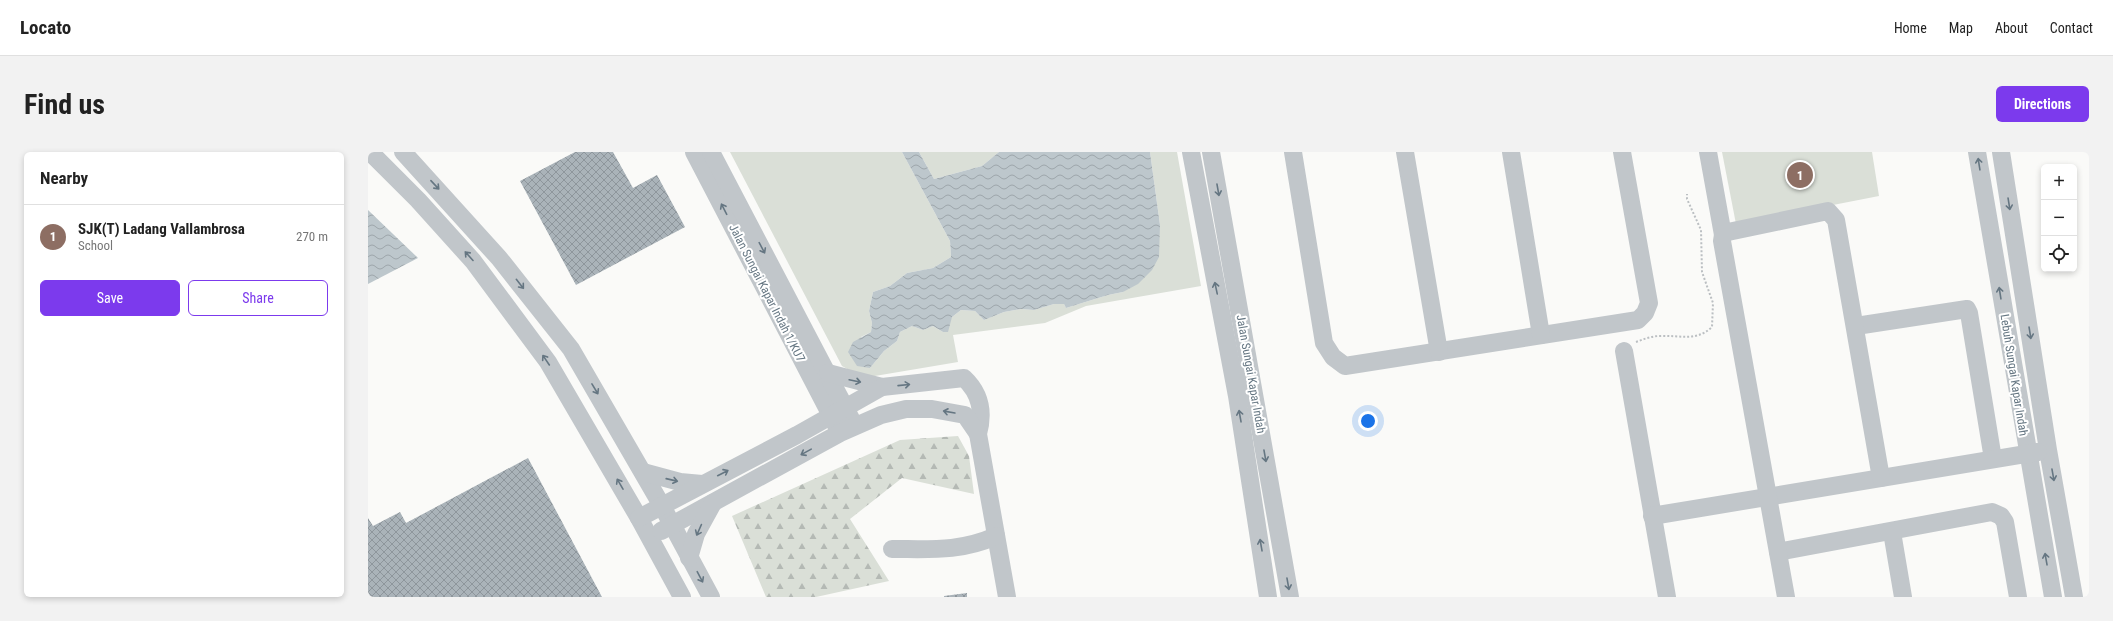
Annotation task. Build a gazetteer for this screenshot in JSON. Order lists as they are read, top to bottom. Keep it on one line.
{"streets":{"street":["Jalan Sungai Kapar Indah 1/KU7","Jalan Sungai Kapar Indah","Lebuh Sungai Kapar Indah"]},"page":{"header":"Locato","nav":["Home","Map","About","Contact"],"buttons":["Directions",["Save","Share"]],"title":"Find us","heading":"Nearby","pins":"1","map_buttons":["+","−"],"list":[{"mark":"1","name":"SJK(T) Ladang Vallambrosa","note":"School","value":"270 m"}]}}
